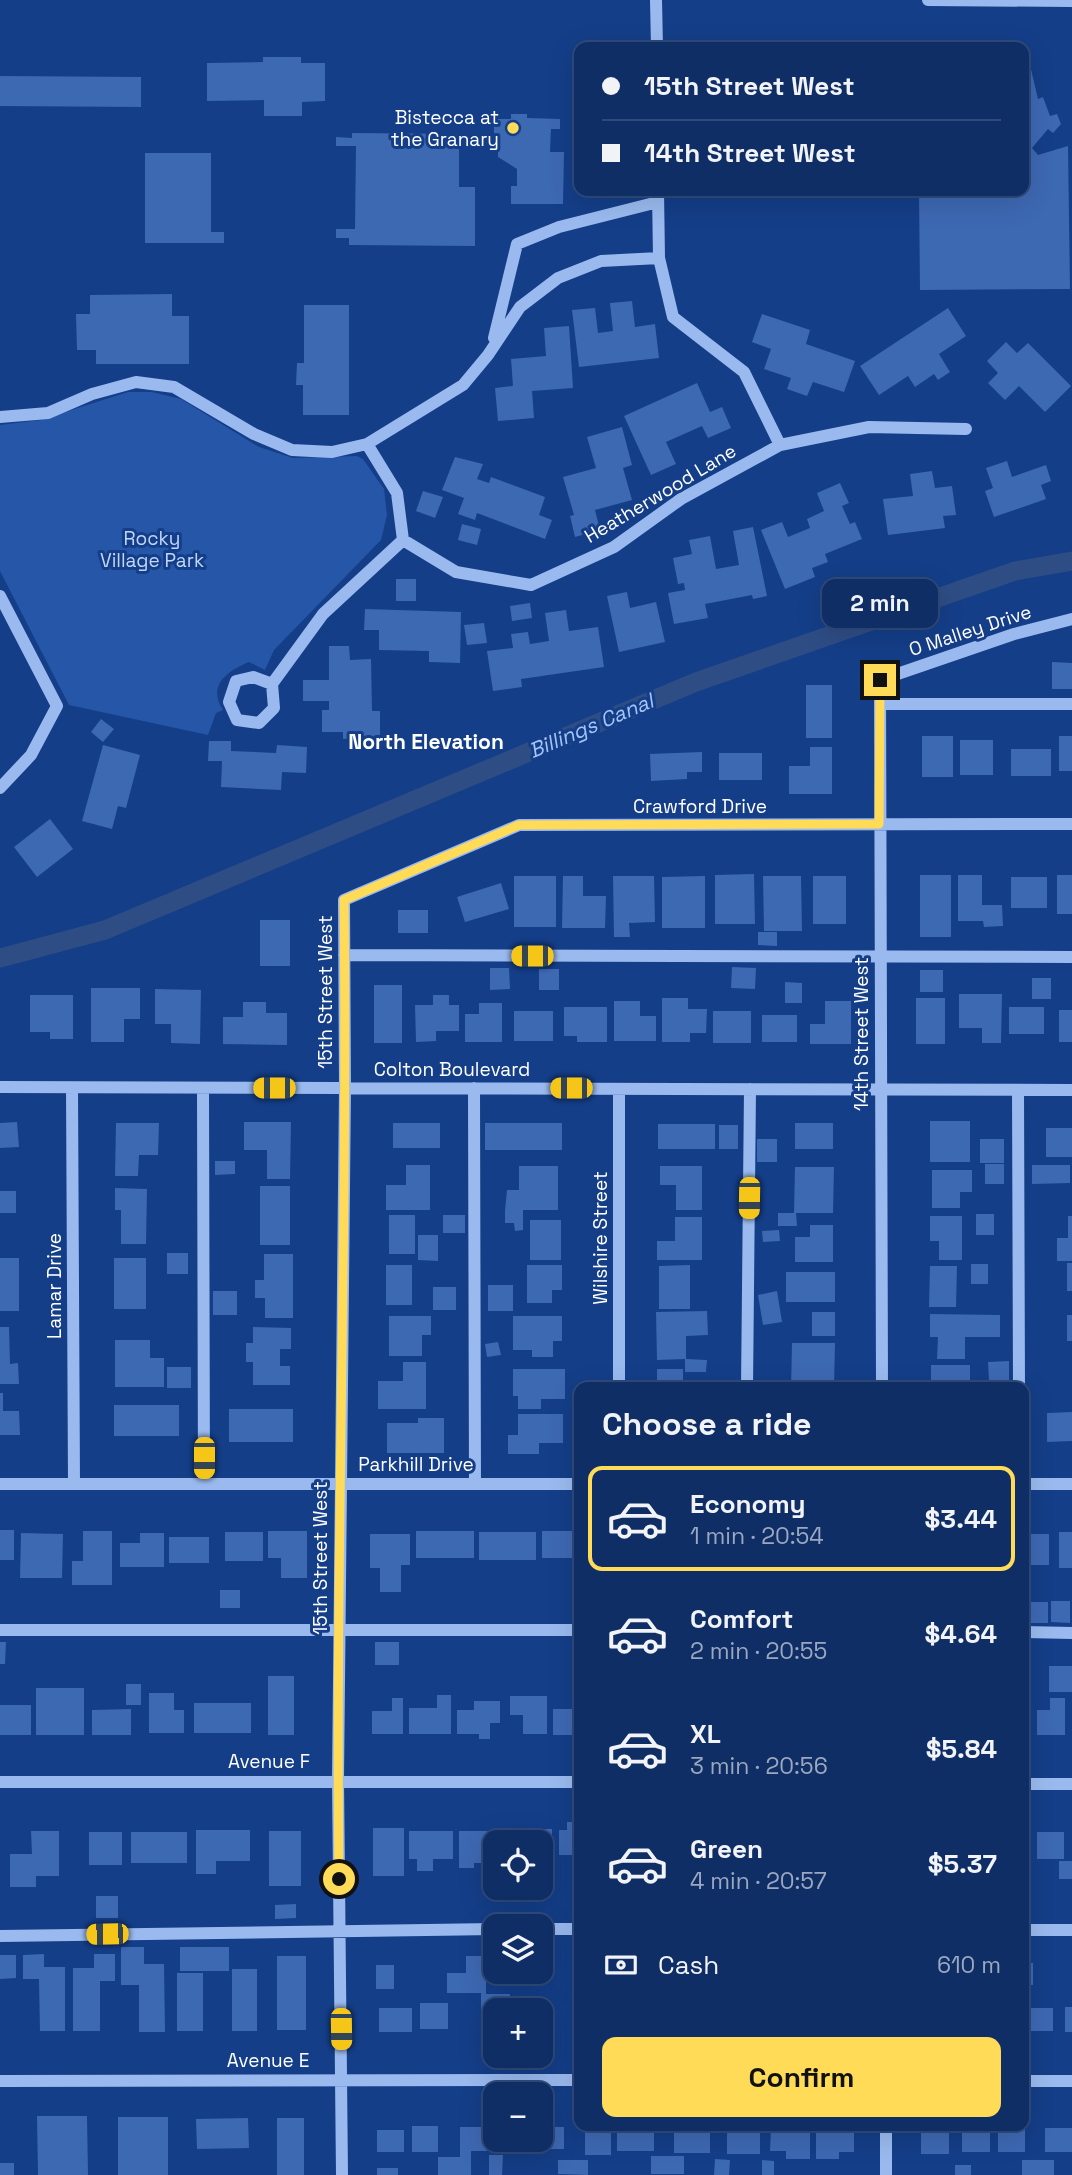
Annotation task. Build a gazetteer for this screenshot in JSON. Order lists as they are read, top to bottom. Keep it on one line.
{"streets":{"street":["Heatherwood Lane","O Malley Drive","Crawford Drive","15th Street West","14th Street West","Colton Boulevard","Wilshire Street","Lamar Drive","Parkhill Drive","Avenue F","Avenue E"]},"crossings":[["O Malley Drive","14th Street West"],["Crawford Drive","15th Street West"],["Crawford Drive","14th Street West"],["15th Street West","Colton Boulevard"],["15th Street West","Parkhill Drive"],["15th Street West","Avenue F"],["15th Street West","Avenue E"],["14th Street West","Colton Boulevard"],["Colton Boulevard","Wilshire Street"],["Colton Boulevard","Lamar Drive"],["Lamar Drive","Parkhill Drive"]],"districts":["North Elevation"],"water":["Billings Canal"],"parks":["Rocky Village Park"],"places":["Bistecca at the Granary"],"page":{"banner":["15th Street West","14th Street West"],"bubble":"2 min","heading":"Choose a ride","list":[{"name":"Economy","note":"1 min · 20:54","value":"$3.44"},{"name":"Comfort","note":"2 min · 20:55","value":"$4.64"},{"name":"XL","note":"3 min · 20:56","value":"$5.84"},{"name":"Green","note":"4 min · 20:57","value":"$5.37"}],"map_buttons":["+","−"],"pay":["Cash","610 m"],"buttons":"Confirm"}}
